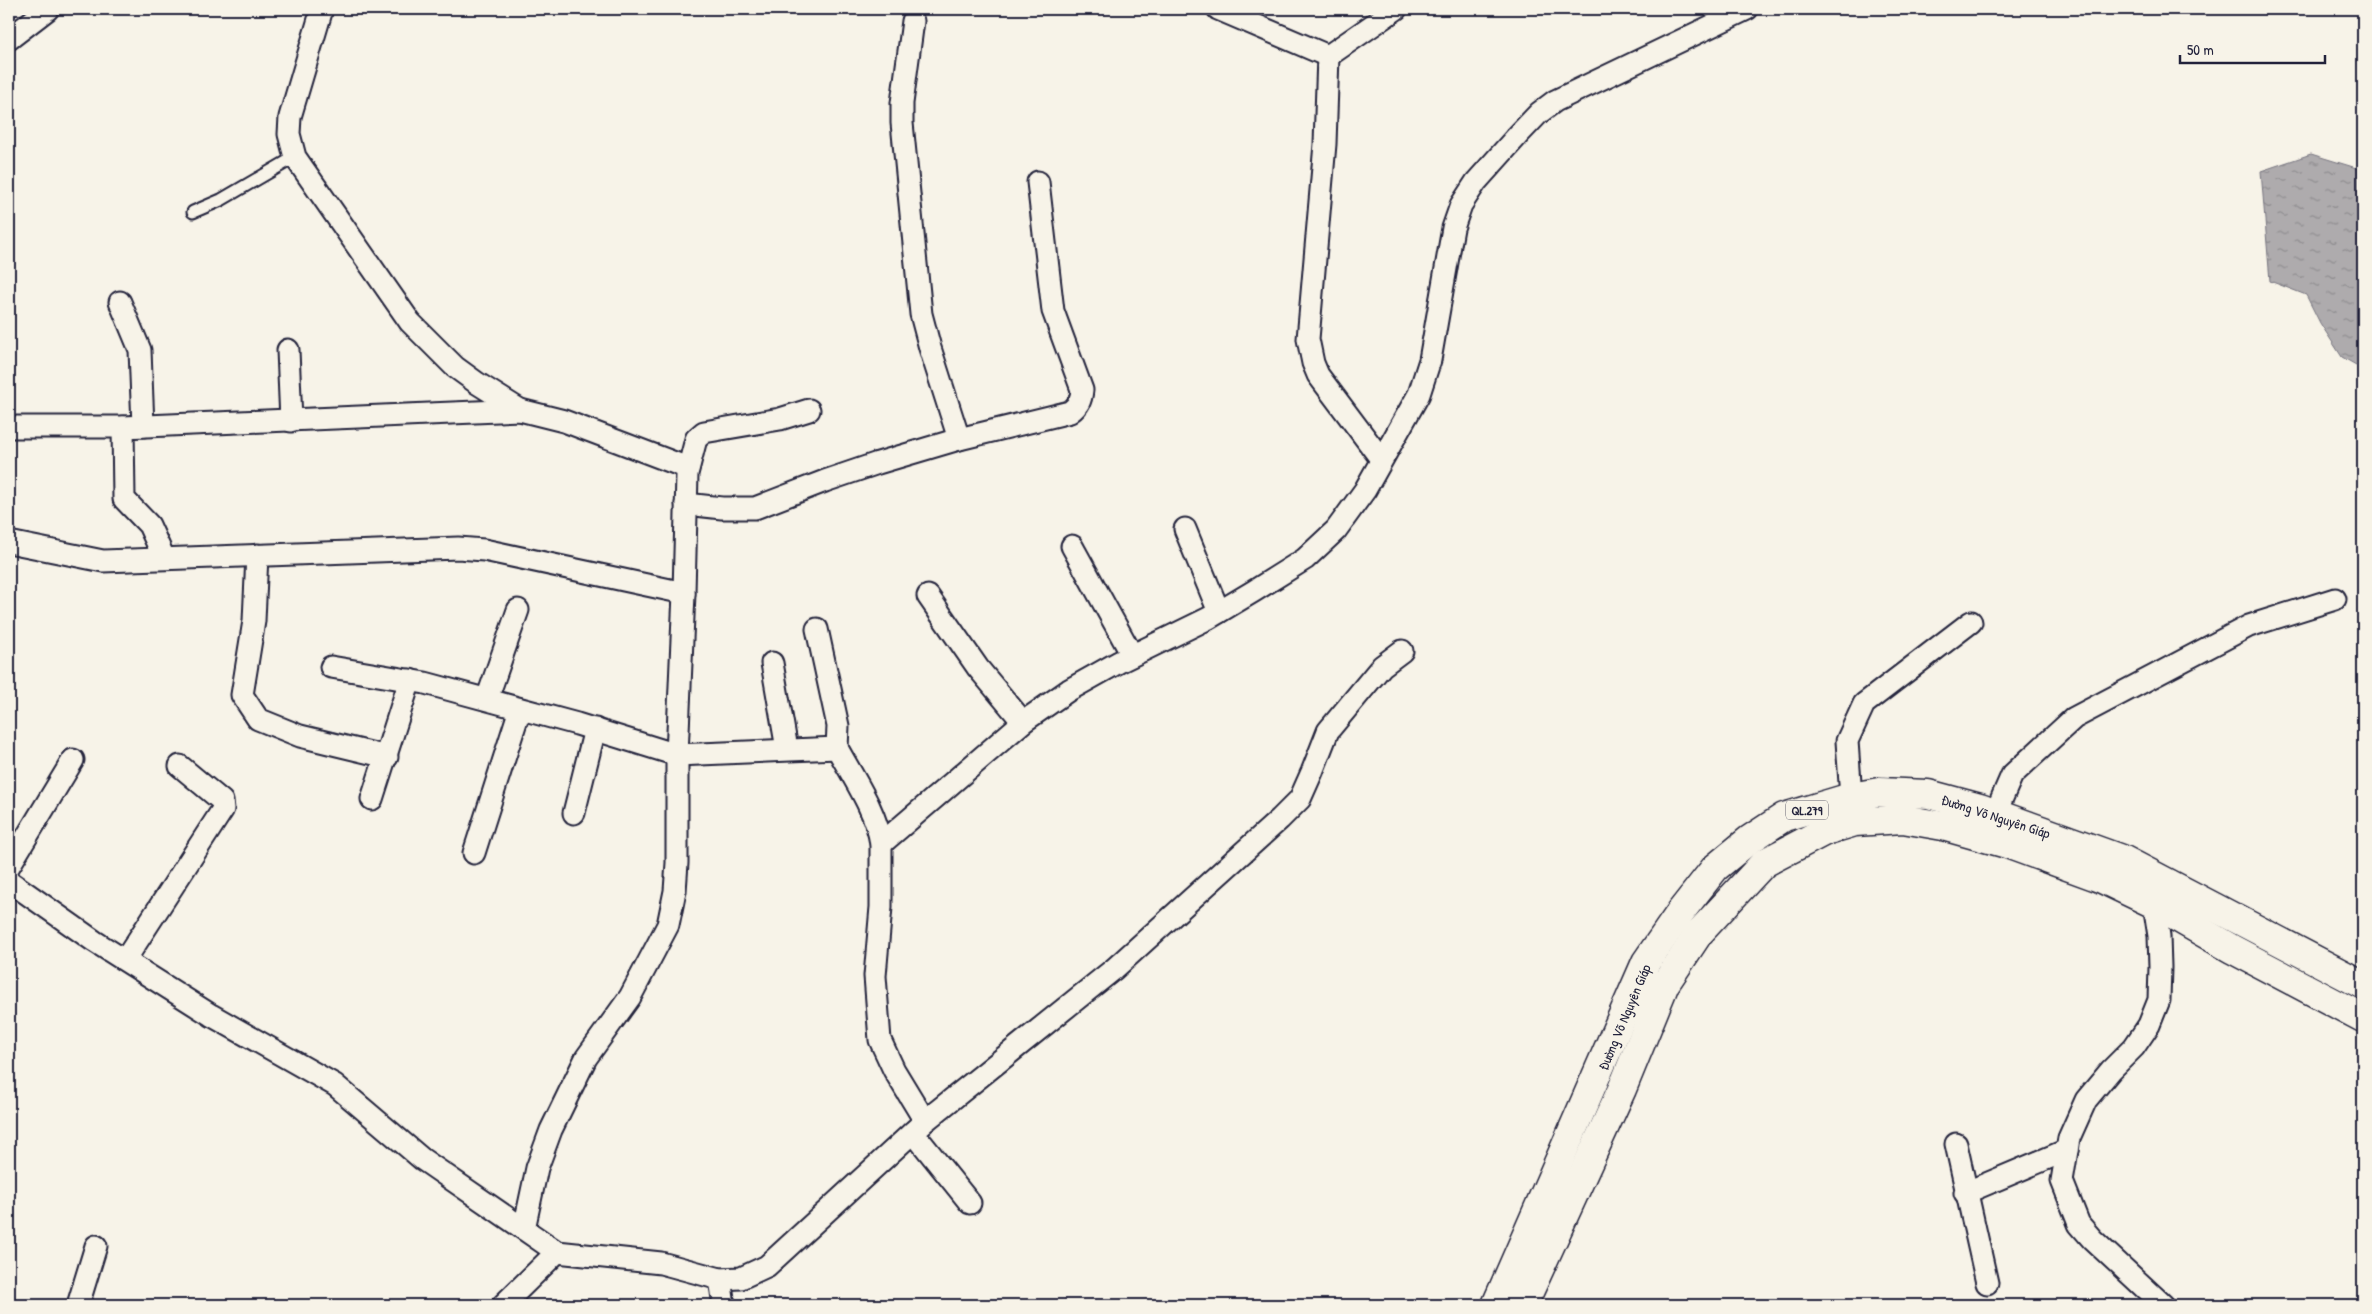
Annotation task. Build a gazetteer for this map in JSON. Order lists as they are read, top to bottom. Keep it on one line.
{"streets":{"highway":["QL.279","Đường Võ Nguyên Giáp"]},"scale_bar":"50 m"}
